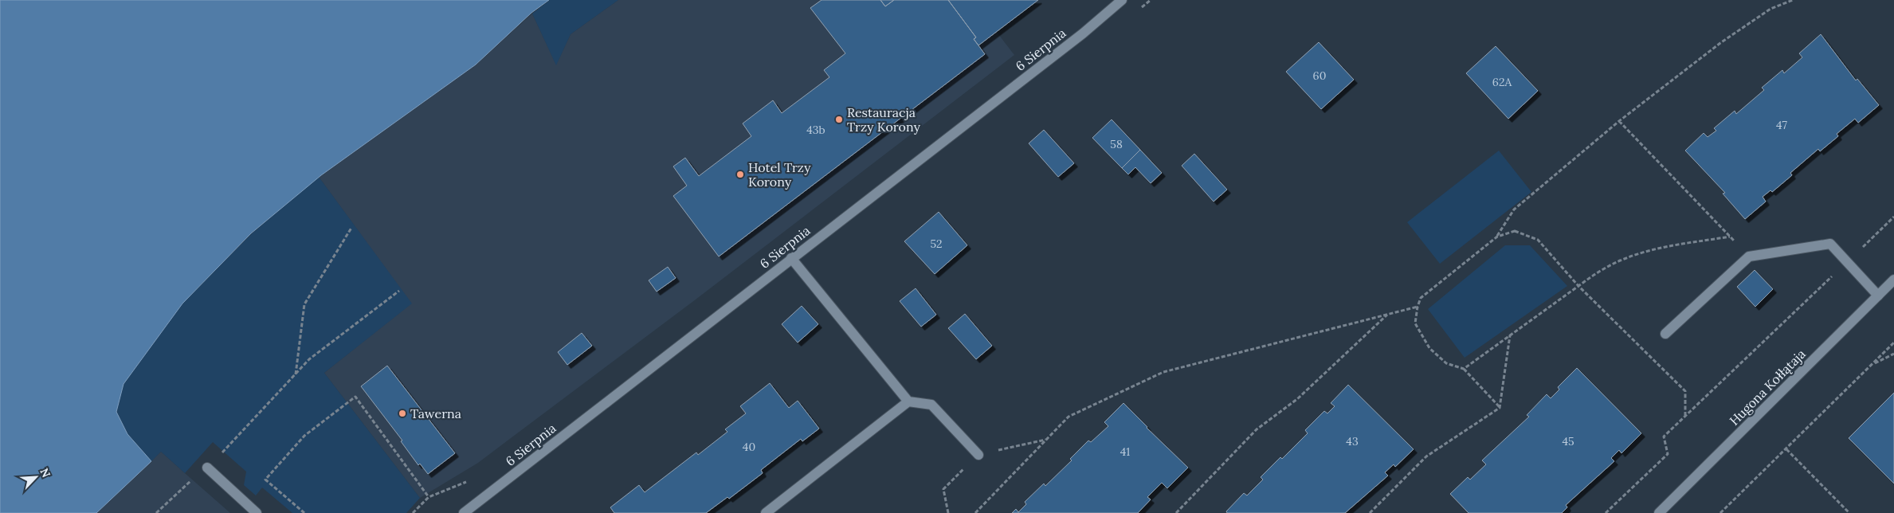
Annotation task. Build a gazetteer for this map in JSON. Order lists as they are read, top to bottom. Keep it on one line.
{"streets":{"street":["6 Sierpnia","Hugona Kołłątaja"]},"places":["Restauracja Trzy Korony","Hotel Trzy Korony","Tawerna"],"house_numbers":["60","62A","47","43b","58","52","43","45","40","41"],"north":"top right"}
